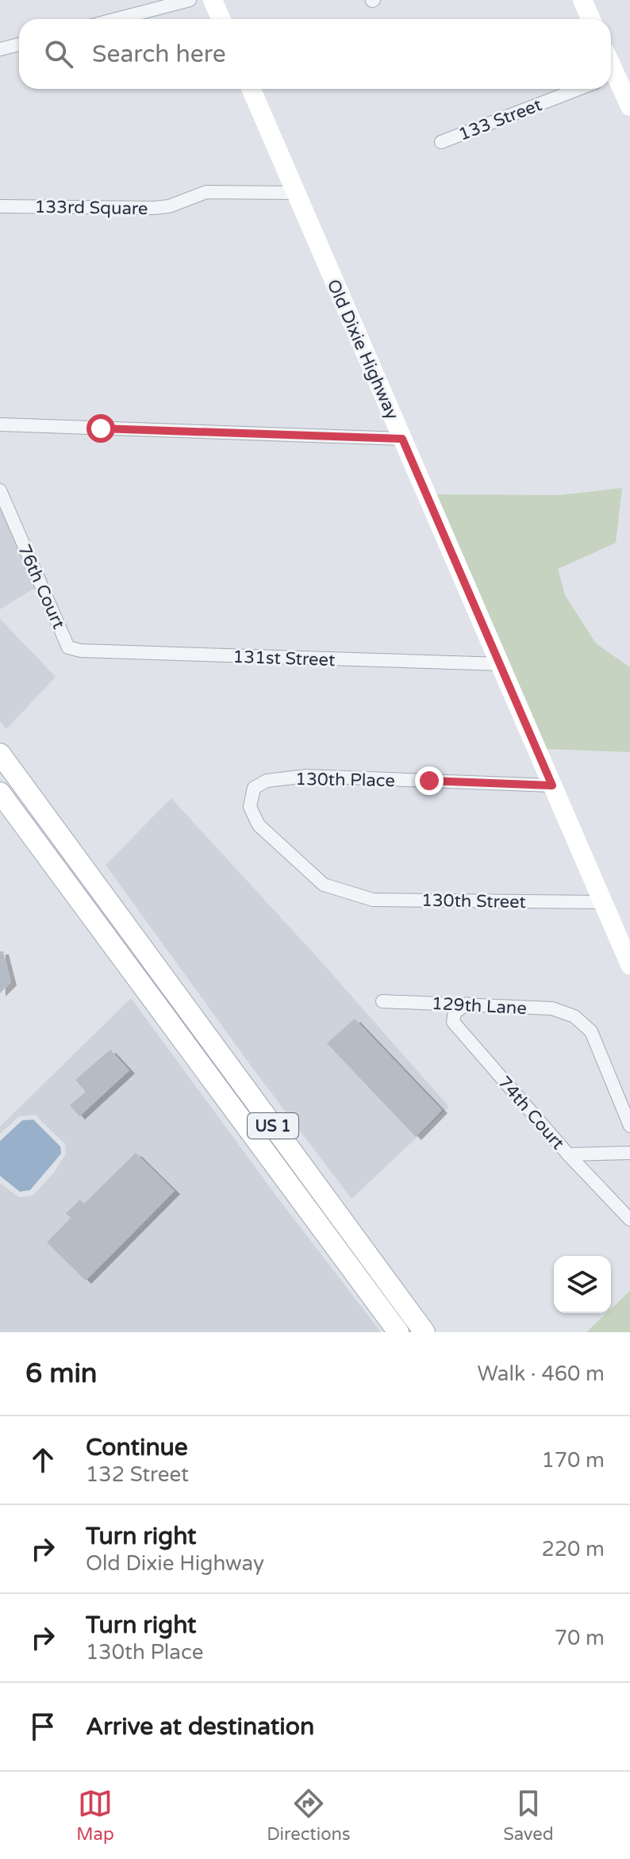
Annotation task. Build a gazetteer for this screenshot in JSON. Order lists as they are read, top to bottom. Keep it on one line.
{"streets":{"main road":["US 1"],"street":["133 Street","133rd Square","Old Dixie Highway","76th Court","131st Street","130th Place","130th Street","129th Lane","74th Court"]},"crossings":[["133rd Square","Old Dixie Highway"],["Old Dixie Highway","131st Street"],["Old Dixie Highway","130th Place"],["Old Dixie Highway","130th Street"],["76th Court","131st Street"],["130th Place","130th Street"],["129th Lane","74th Court"]],"page":{"search":"Search here","heading":["6 min","Walk · 460 m"],"list":[["Continue","132 Street","170 m"],["Turn right","Old Dixie Highway","220 m"],["Turn right","130th Place","70 m"],"Arrive at destination"],"nav":["Map","Directions","Saved"]}}
